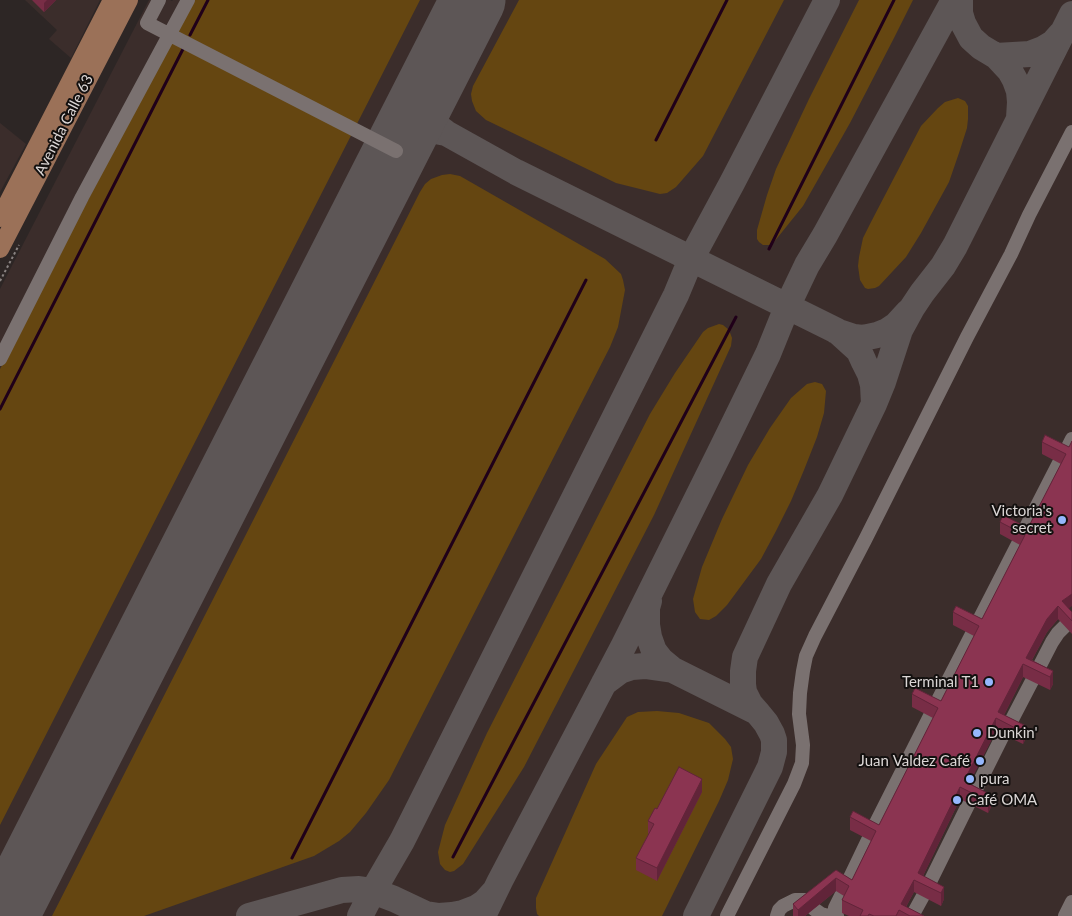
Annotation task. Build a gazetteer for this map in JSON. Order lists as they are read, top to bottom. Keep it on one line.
{"streets":{"main road":["Avenida Calle 63"]},"places":["Victoria's secret","Terminal T1","Dunkin'","Juan Valdez Café","pura","Café OMA"]}
